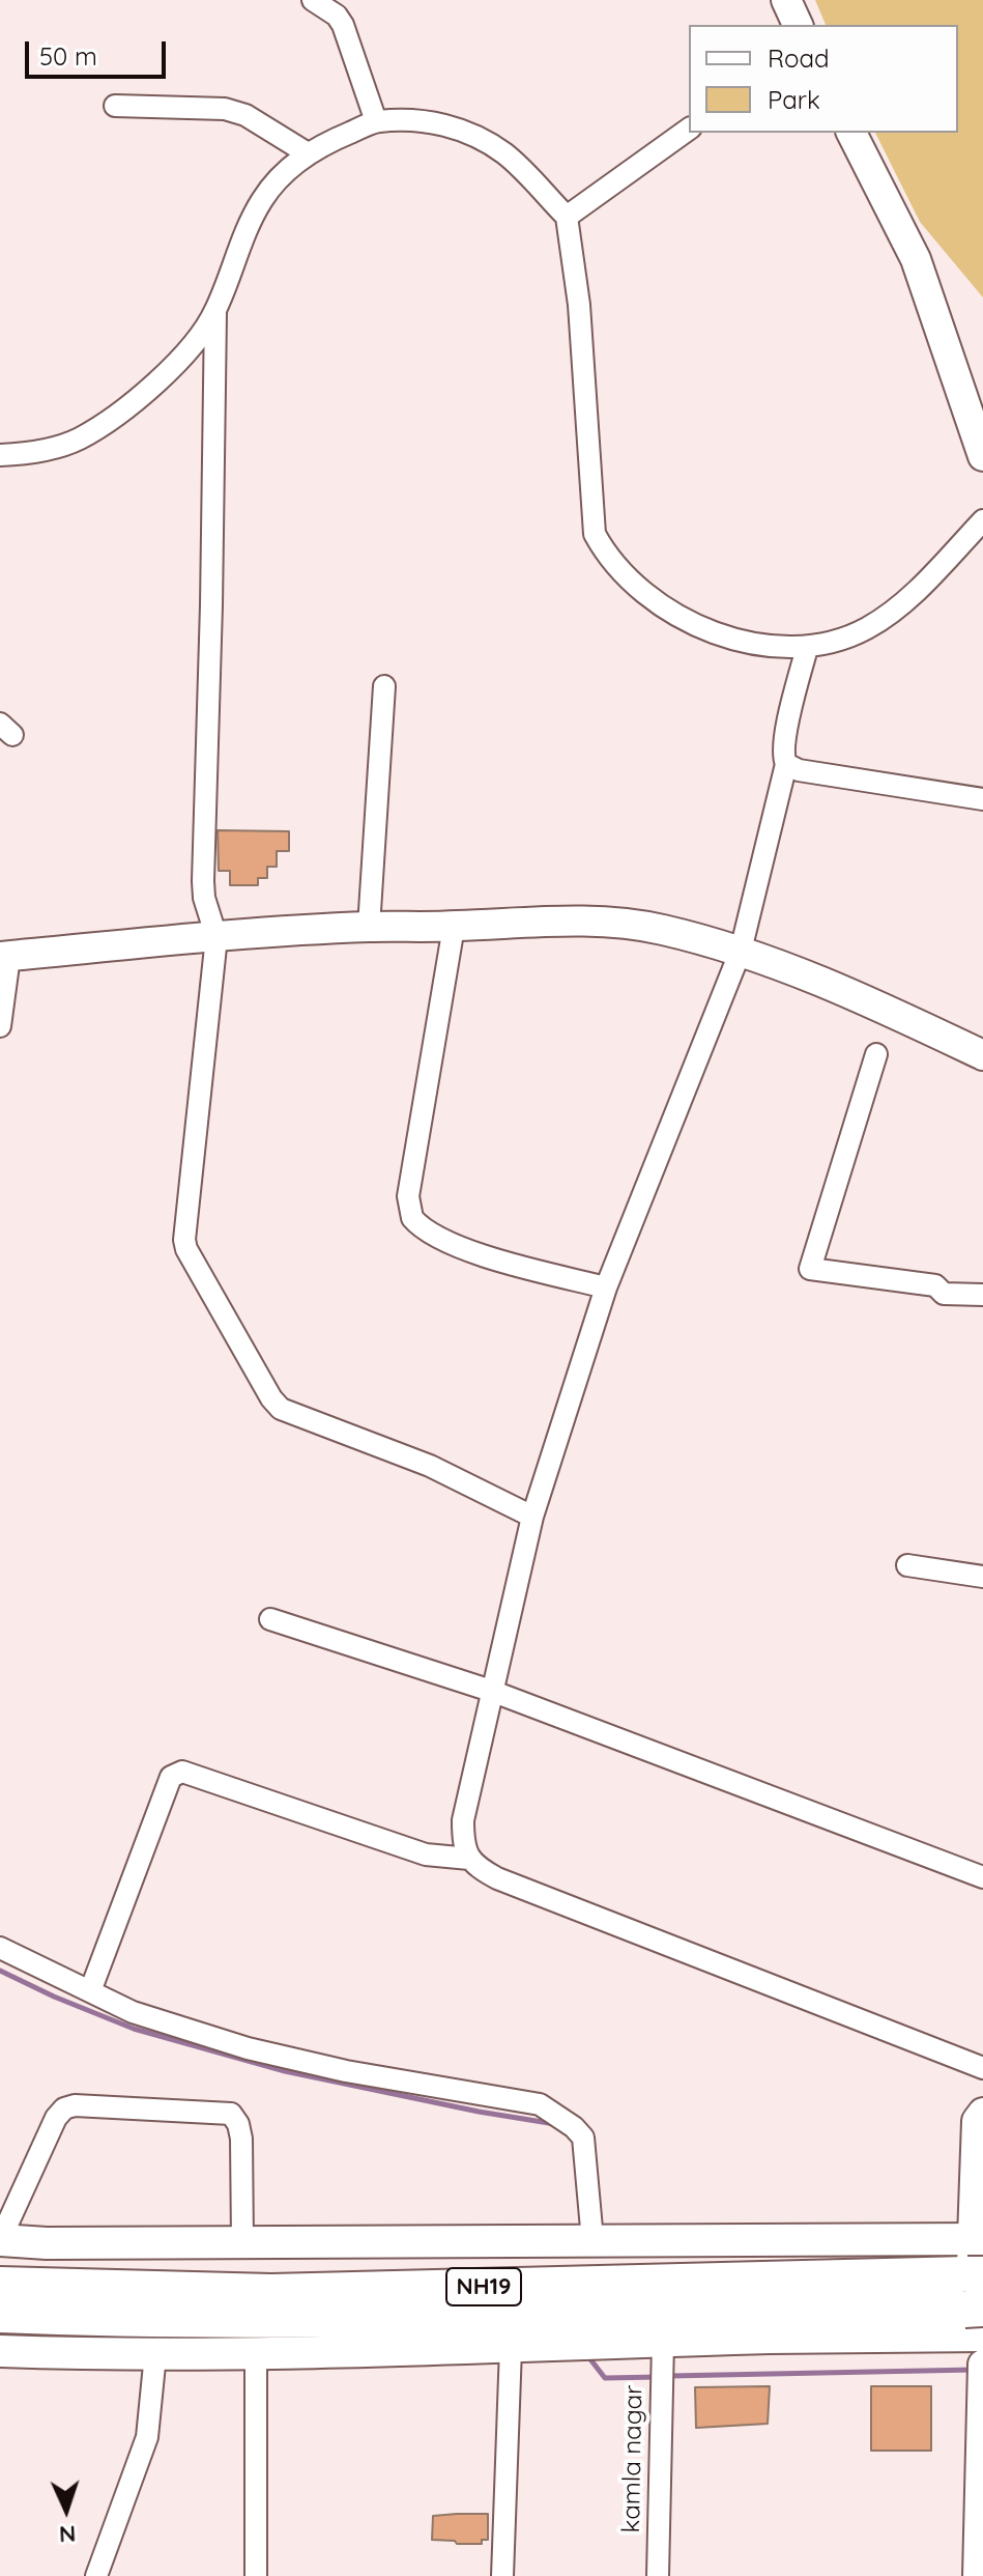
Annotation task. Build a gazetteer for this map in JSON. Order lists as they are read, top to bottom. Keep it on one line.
{"streets":{"highway":["NH19"],"street":["kamla nagar"]},"legend":["Road","Park"],"scale_bar":"50 m","north":"bottom"}
